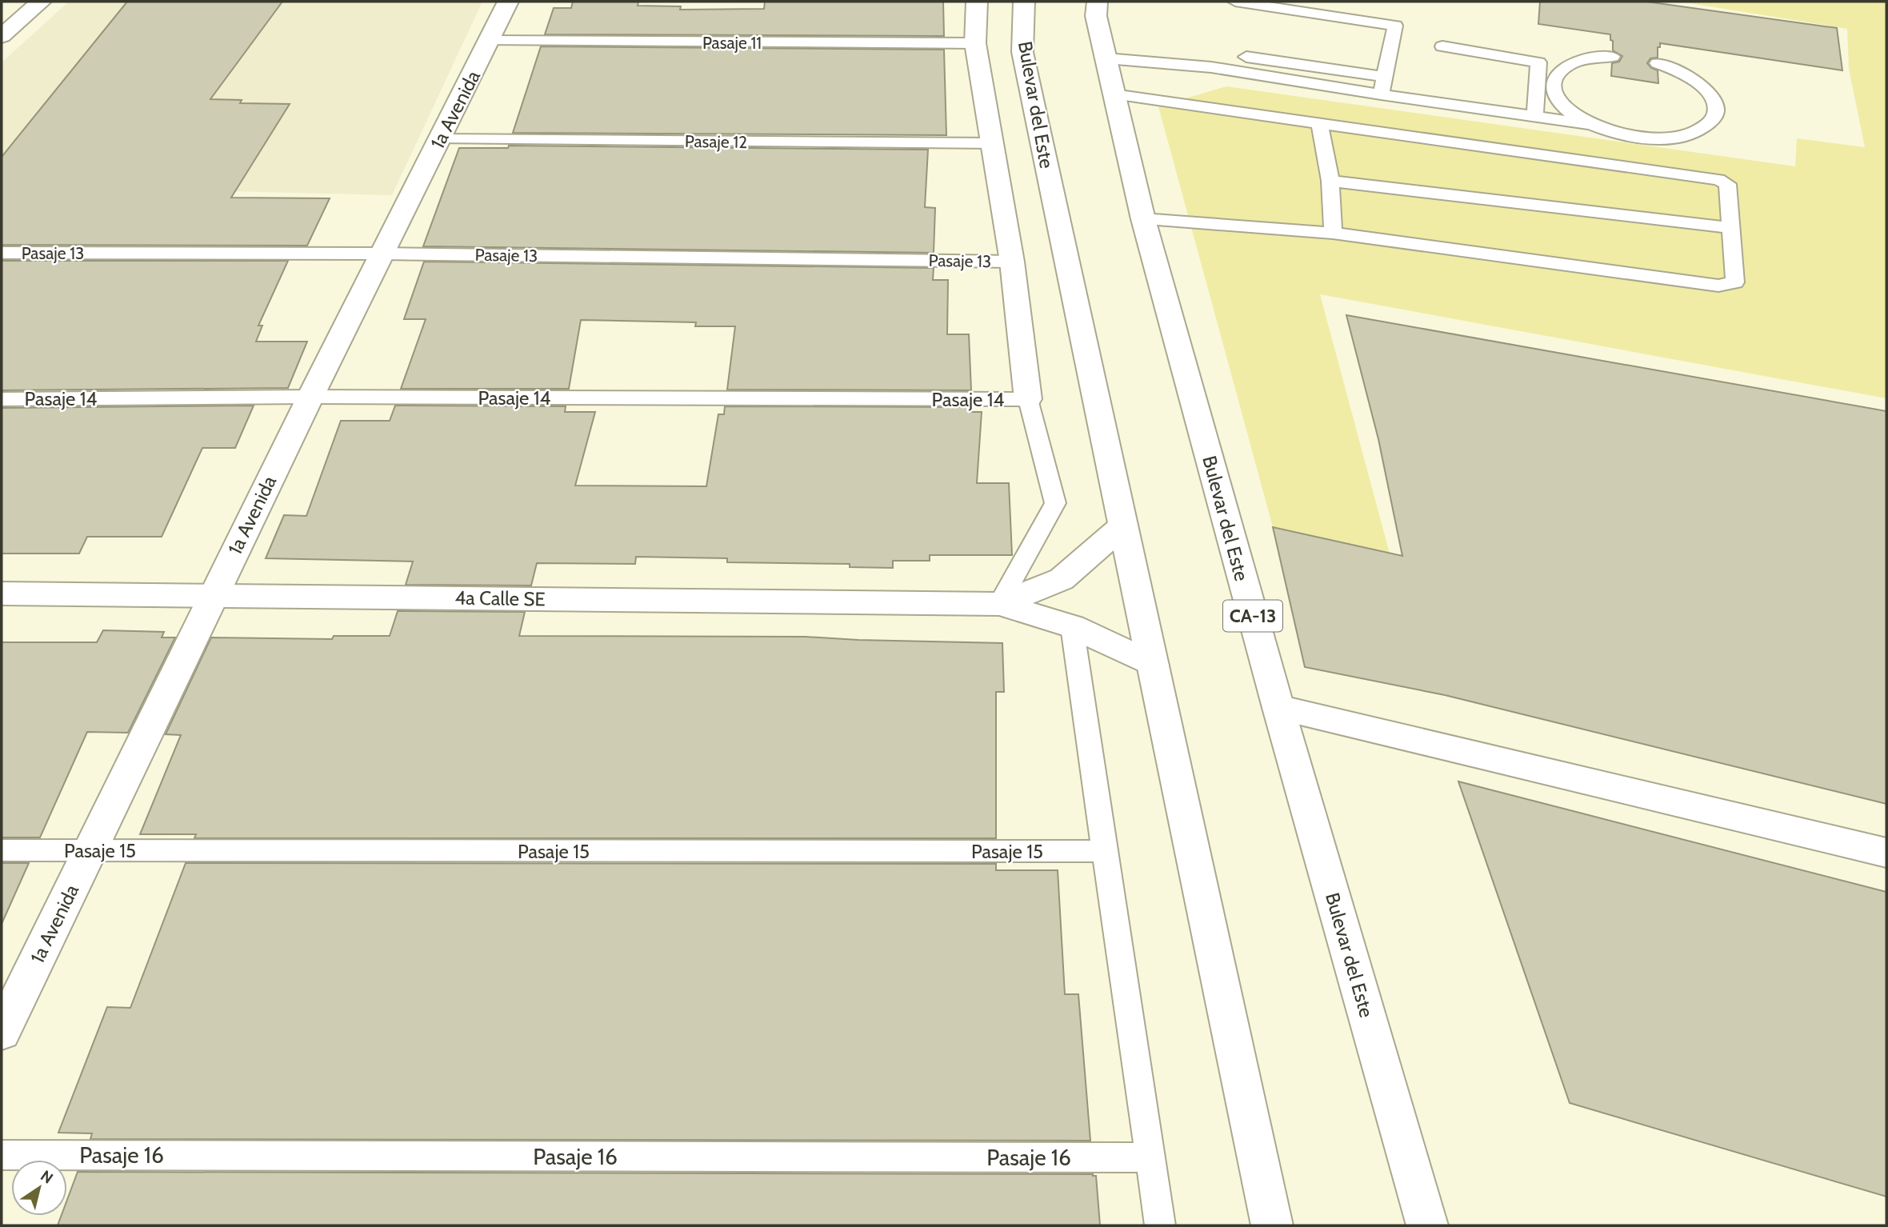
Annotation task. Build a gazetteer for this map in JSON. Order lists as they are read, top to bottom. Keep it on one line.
{"streets":{"main road":["Bulevar del Este","1a Avenida","4a Calle SE","CA-13"],"lane":["Pasaje 11","Pasaje 12","Pasaje 13","Pasaje 14","Pasaje 15","Pasaje 16"]},"crossings":[["Pasaje 11","1a Avenida"],["1a Avenida","Pasaje 12"],["1a Avenida","Pasaje 13"],["1a Avenida","Pasaje 14"],["1a Avenida","4a Calle SE"],["1a Avenida","Pasaje 15"]],"north":"top right"}
